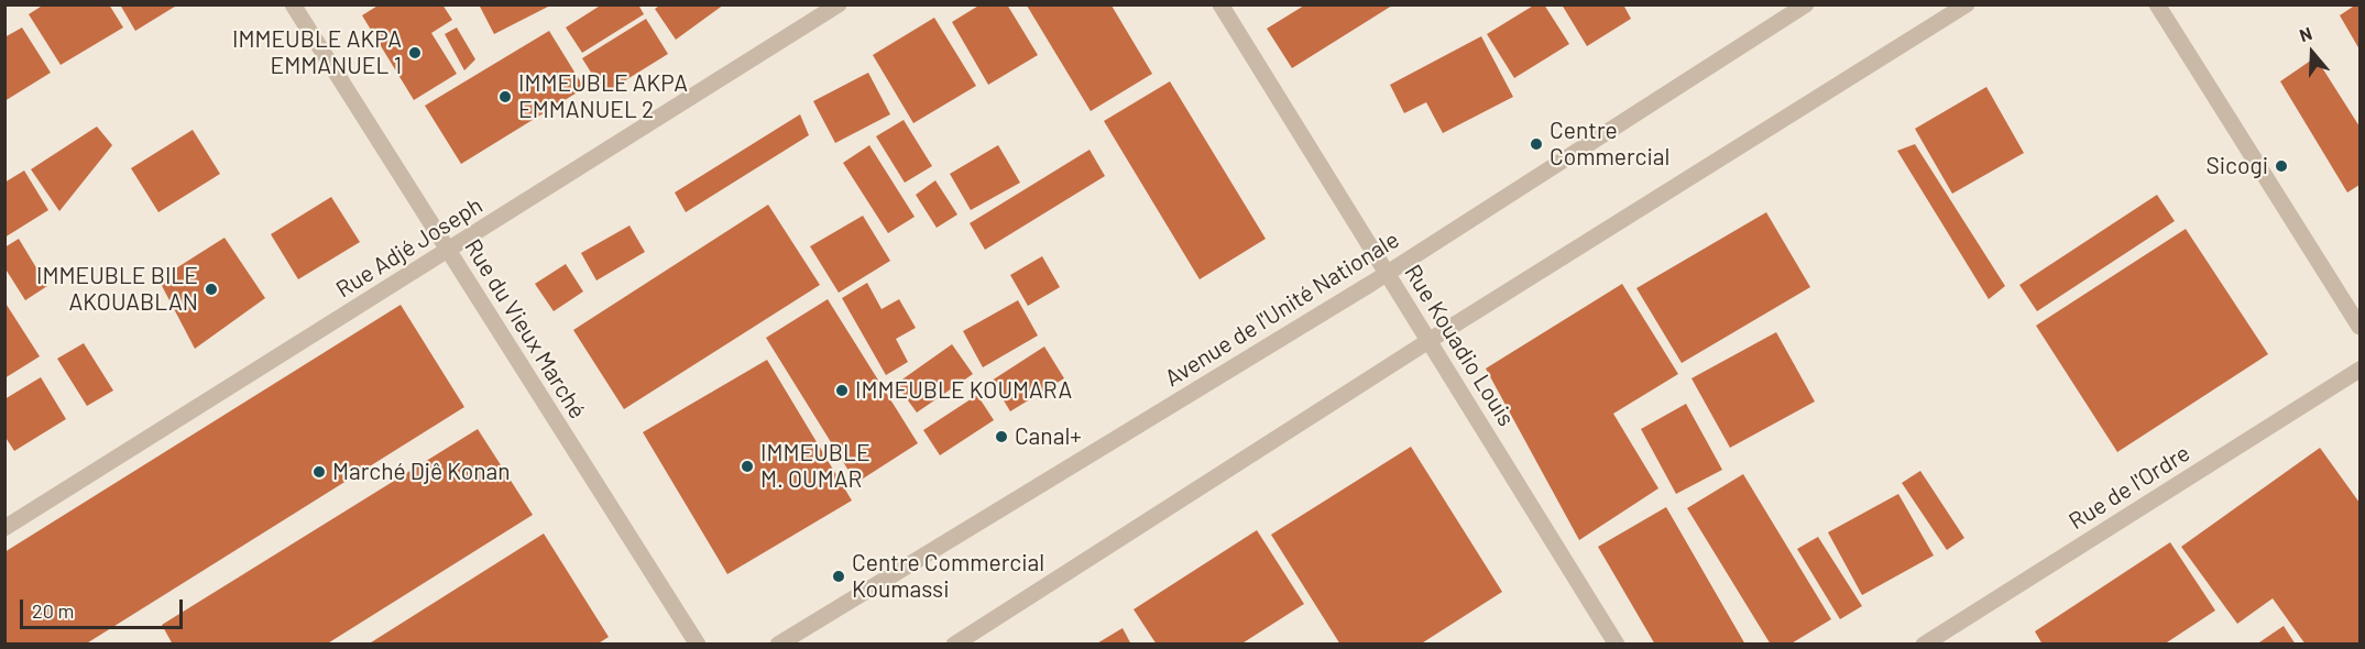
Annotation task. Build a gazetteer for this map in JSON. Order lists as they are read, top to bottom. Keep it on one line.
{"streets":{"street":["Rue Adjé Joseph","Avenue de l'Unité Nationale","Rue du Vieux Marché","Rue Kouadio Louis","Rue de l'Ordre"]},"crossings":[["Rue Adjé Joseph","Rue du Vieux Marché"],["Avenue de l'Unité Nationale","Rue Kouadio Louis"]],"places":["IMMEUBLE AKPA EMMANUEL 1","IMMEUBLE AKPA EMMANUEL 2","Centre Commercial","Sicogi","IMMEUBLE BILE AKOUABLAN","IMMEUBLE KOUMARA","Canal+","IMMEUBLE M. OUMAR","Marché Djê Konan","Centre Commercial Koumassi"],"scale_bar":"20 m","north":"top"}
